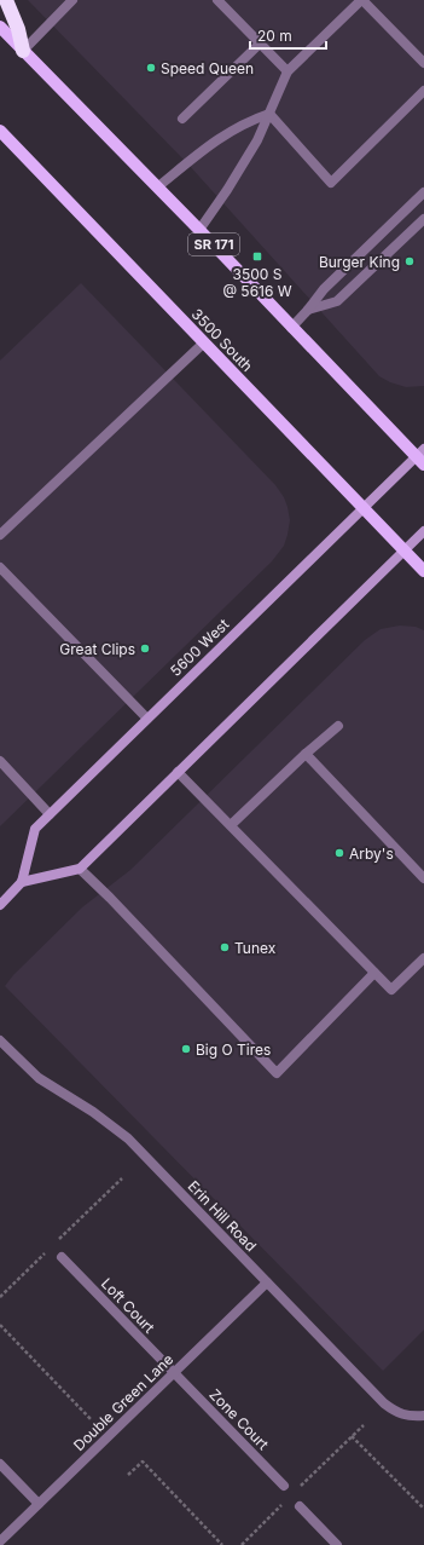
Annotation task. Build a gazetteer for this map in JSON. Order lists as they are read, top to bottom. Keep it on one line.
{"streets":{"main road":["SR 171","3500 South","5600 West"],"street":["Erin Hill Road","Loft Court","Double Green Lane","Zone Court"]},"crossings":[["SR 171","5600 West"],["3500 South","5600 West"],["Erin Hill Road","Double Green Lane"],["Loft Court","Double Green Lane"],["Loft Court","Zone Court"],["Double Green Lane","Zone Court"]],"places":{"other":["Speed Queen","Burger King","Great Clips","Arby's","Tunex","Big O Tires"],"transit":["3500 S @ 5616 W"]},"scale_bar":"20 m"}
